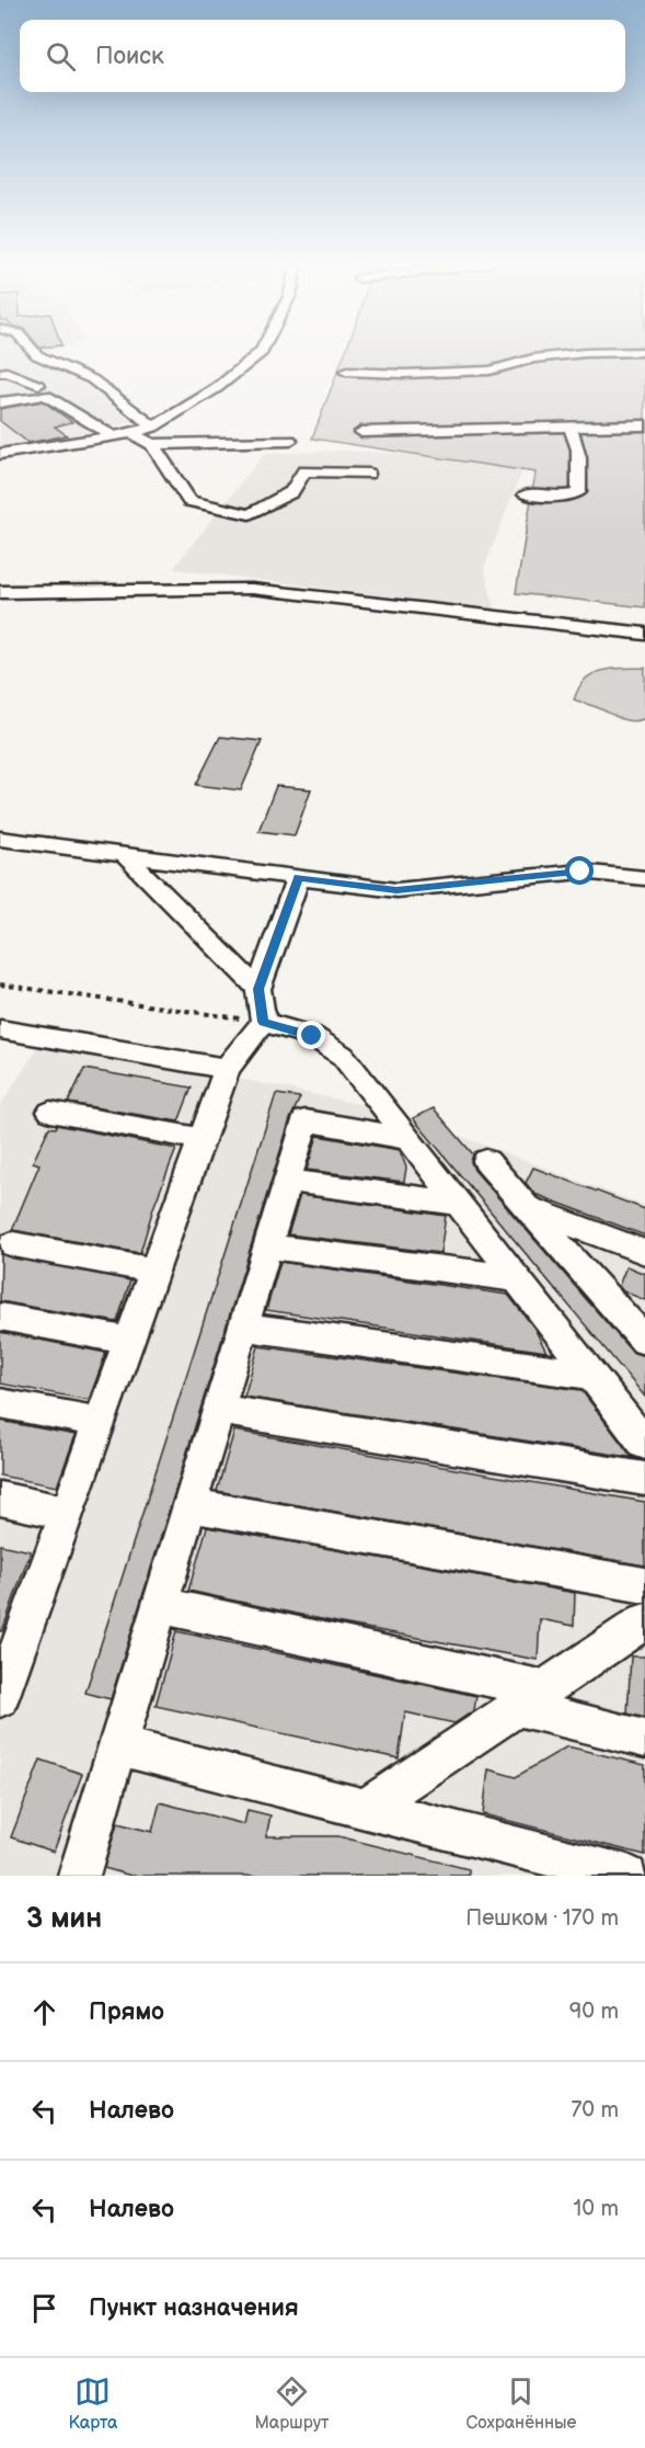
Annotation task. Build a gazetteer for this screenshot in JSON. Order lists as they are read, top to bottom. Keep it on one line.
{"page":{"search":"Поиск","heading":["3 мин","Пешком · 170 m"],"list":[["Прямо","90 m"],["Налево","70 m"],["Налево","10 m"],"Пункт назначения"],"nav":["Карта","Маршрут","Сохранённые"]}}
